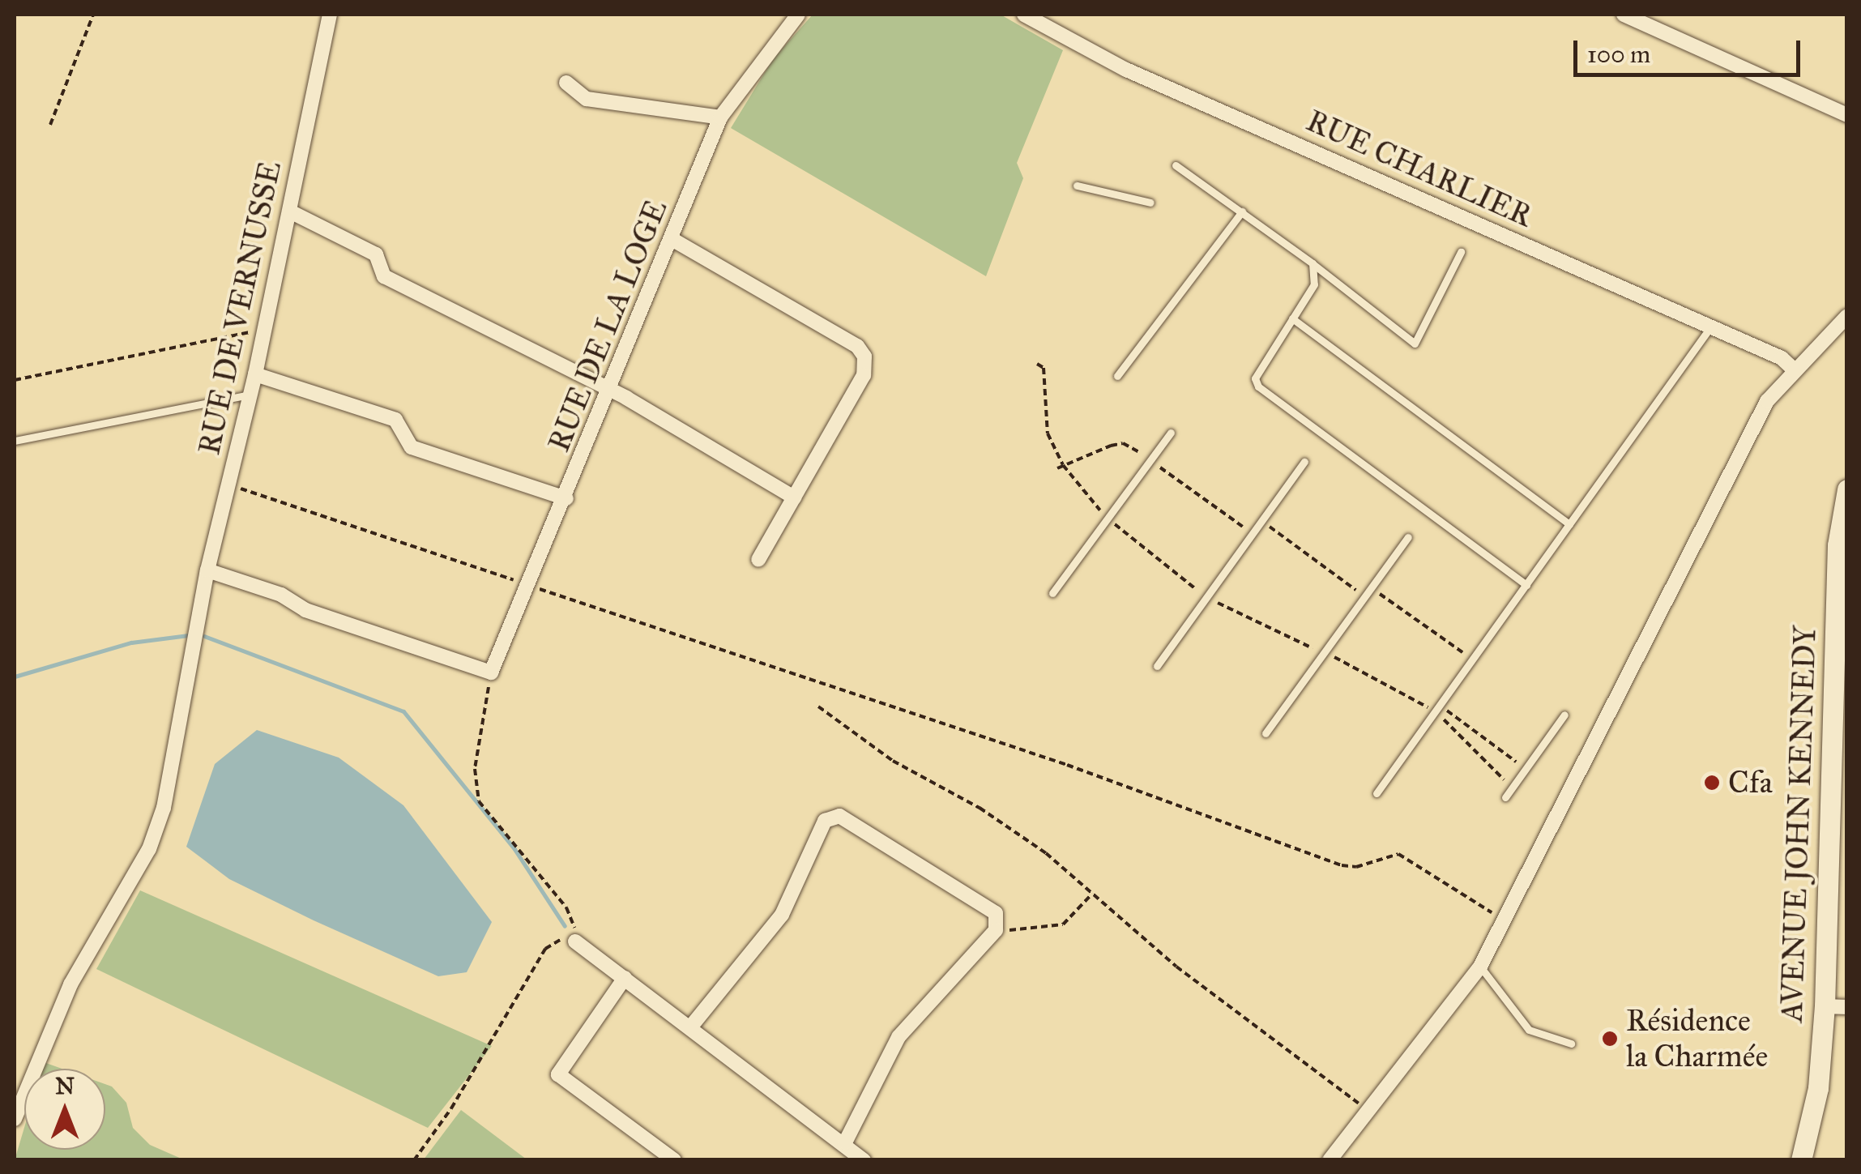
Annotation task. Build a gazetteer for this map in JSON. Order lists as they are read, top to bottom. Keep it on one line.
{"streets":{"main road":["AVENUE JOHN KENNEDY"],"street":["RUE CHARLIER","RUE DE VERNUSSE","RUE DE LA LOGE"]},"places":["Cfa","Résidence la Charmée"],"scale_bar":"100 m","north":"top"}
